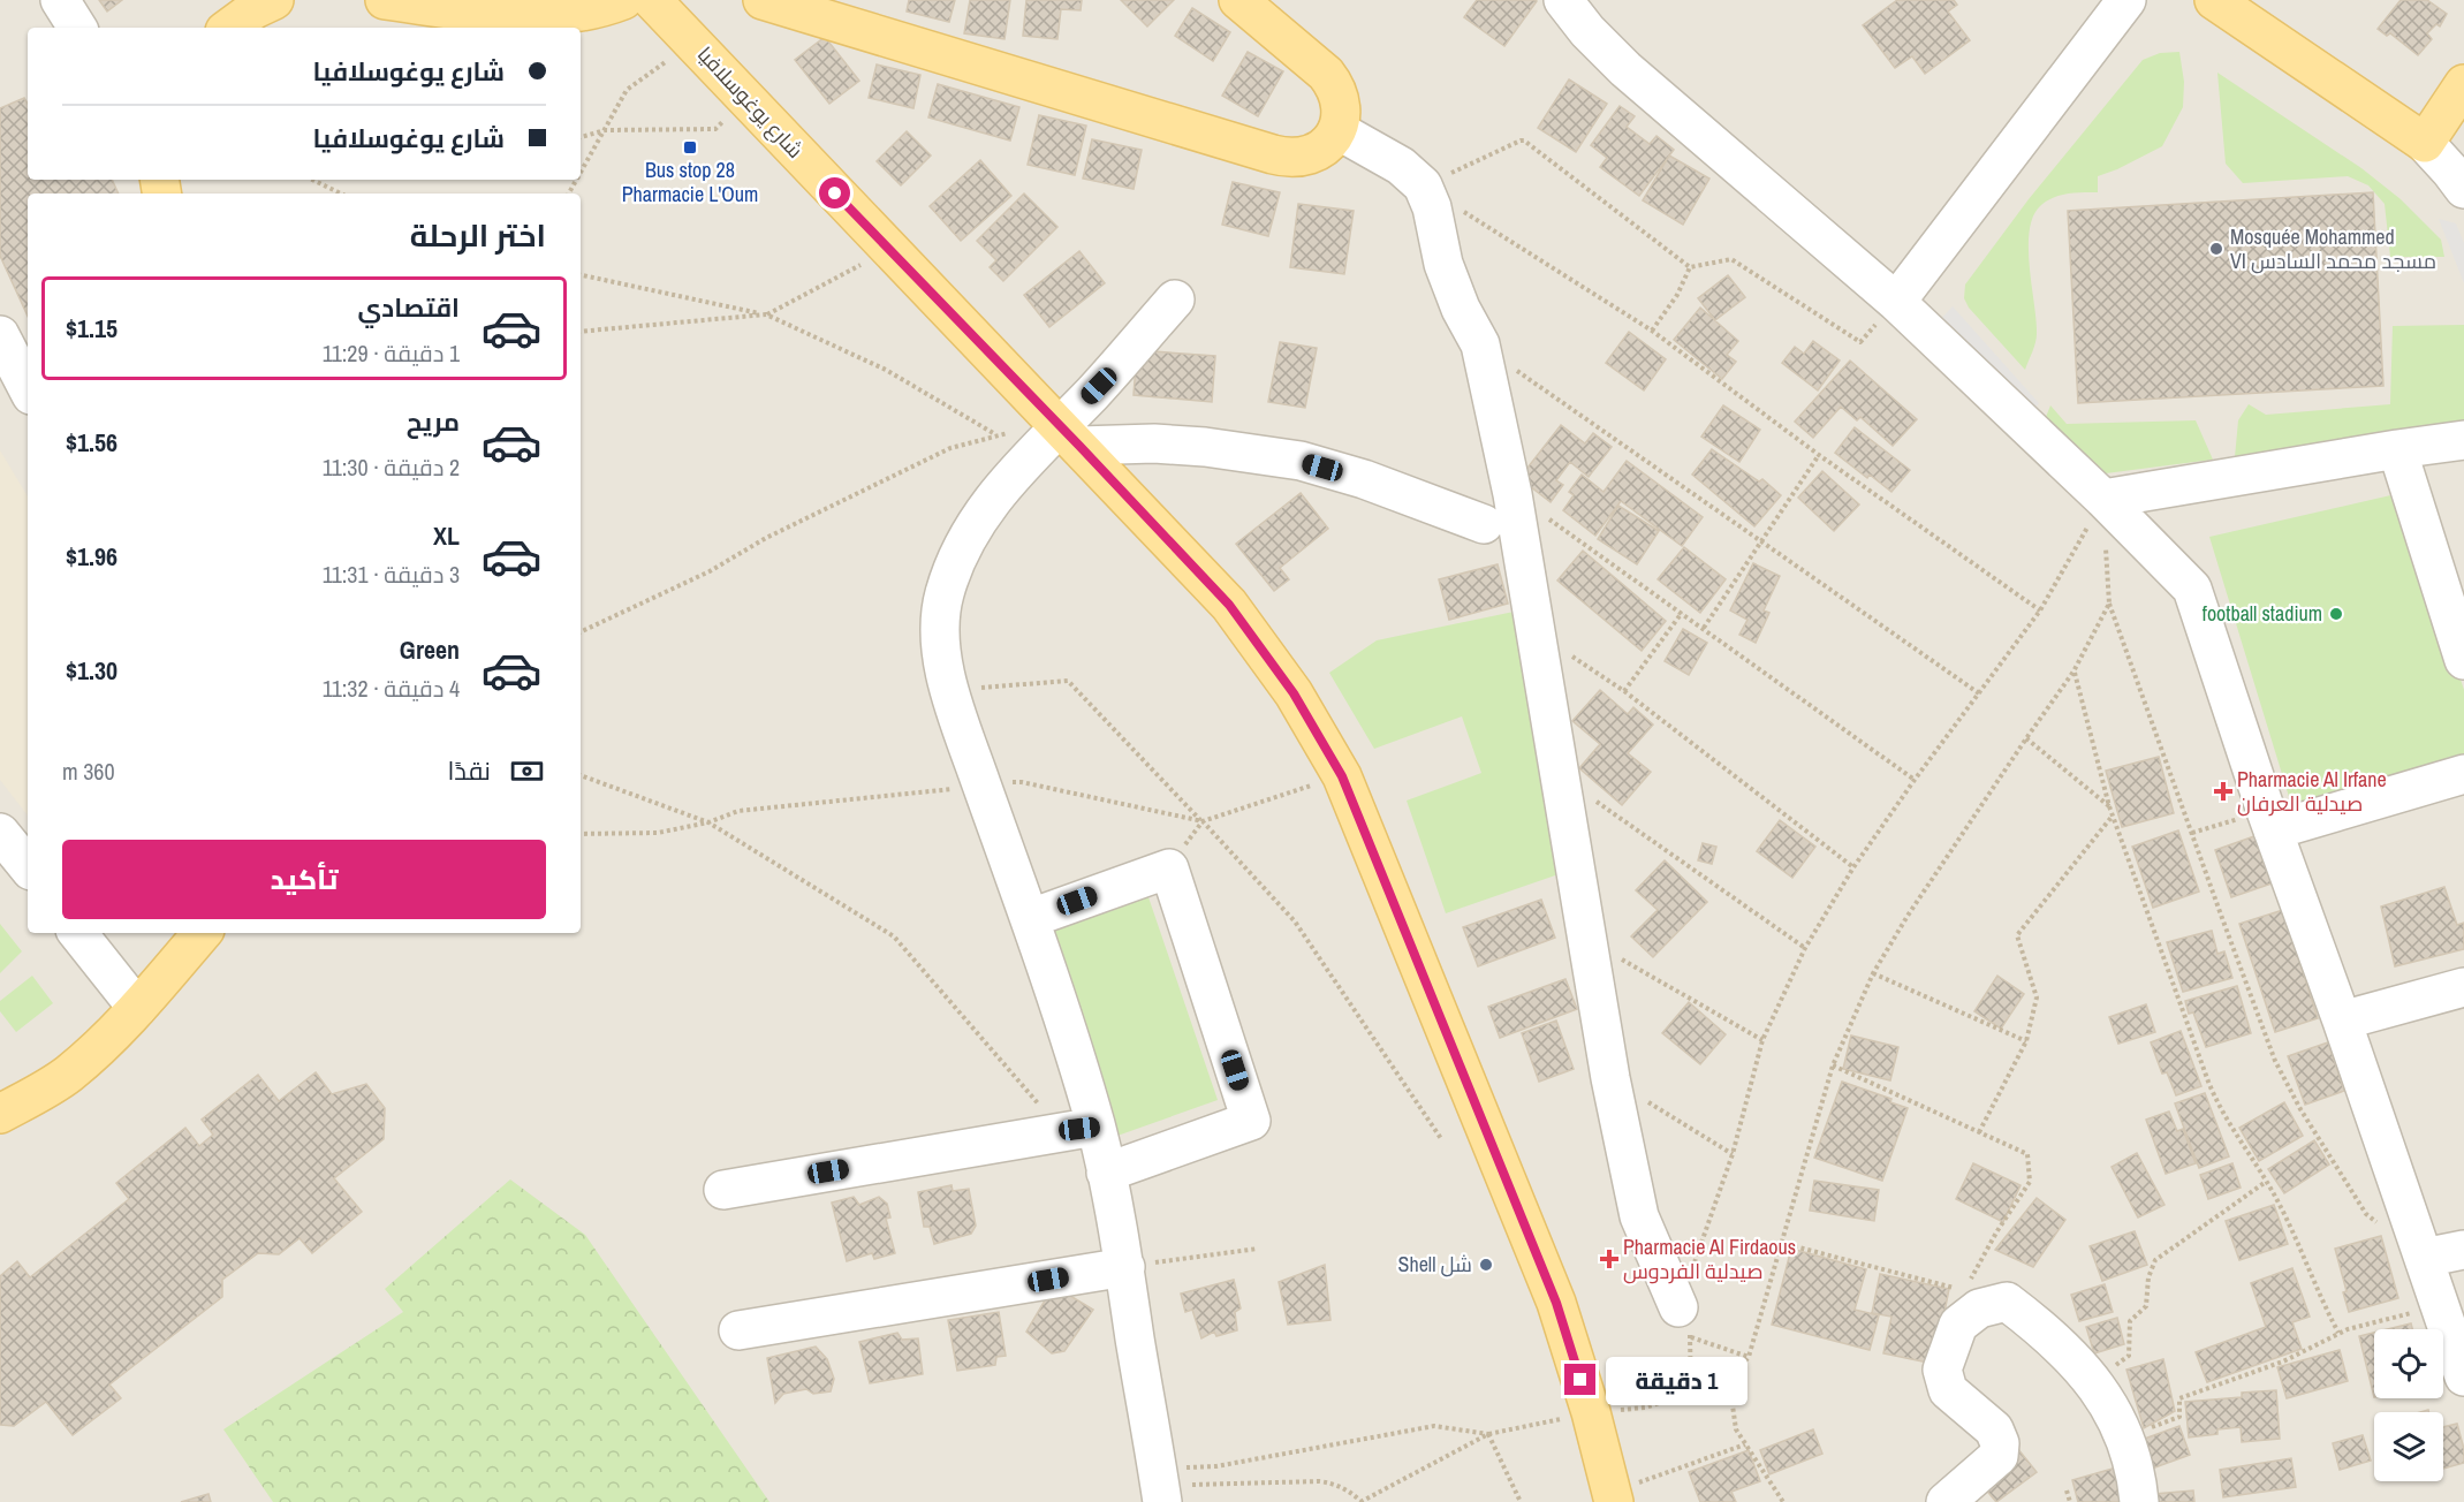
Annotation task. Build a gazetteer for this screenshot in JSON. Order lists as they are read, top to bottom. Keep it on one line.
{"streets":{"main road":["شارع يوغوسلافيا"]},"places":{"transit":["Bus stop 28 Pharmacie L'Oum"],"other":["Mosquée Mohammed VI مسجد محمد السادس","football stadium","Shell شل"],"health":["Pharmacie Al Irfane صيدلية العرفان","Pharmacie Al Firdaous صيدلية الفردوس"]},"page":{"banner":["شارع يوغوسلافيا","شارع يوغوسلافيا"],"heading":"اختر الرحلة","list":[{"name":"اقتصادي","note":"1 دقيقة · 11:29","value":"$1.15"},{"name":"مريح","note":"2 دقيقة · 11:30","value":"$1.56"},{"name":"XL","note":"3 دقيقة · 11:31","value":"$1.96"},{"name":"Green","note":"4 دقيقة · 11:32","value":"$1.30"}],"pay":["نقدًا","360 m"],"buttons":"تأكيد","bubble":"1 دقيقة"}}
